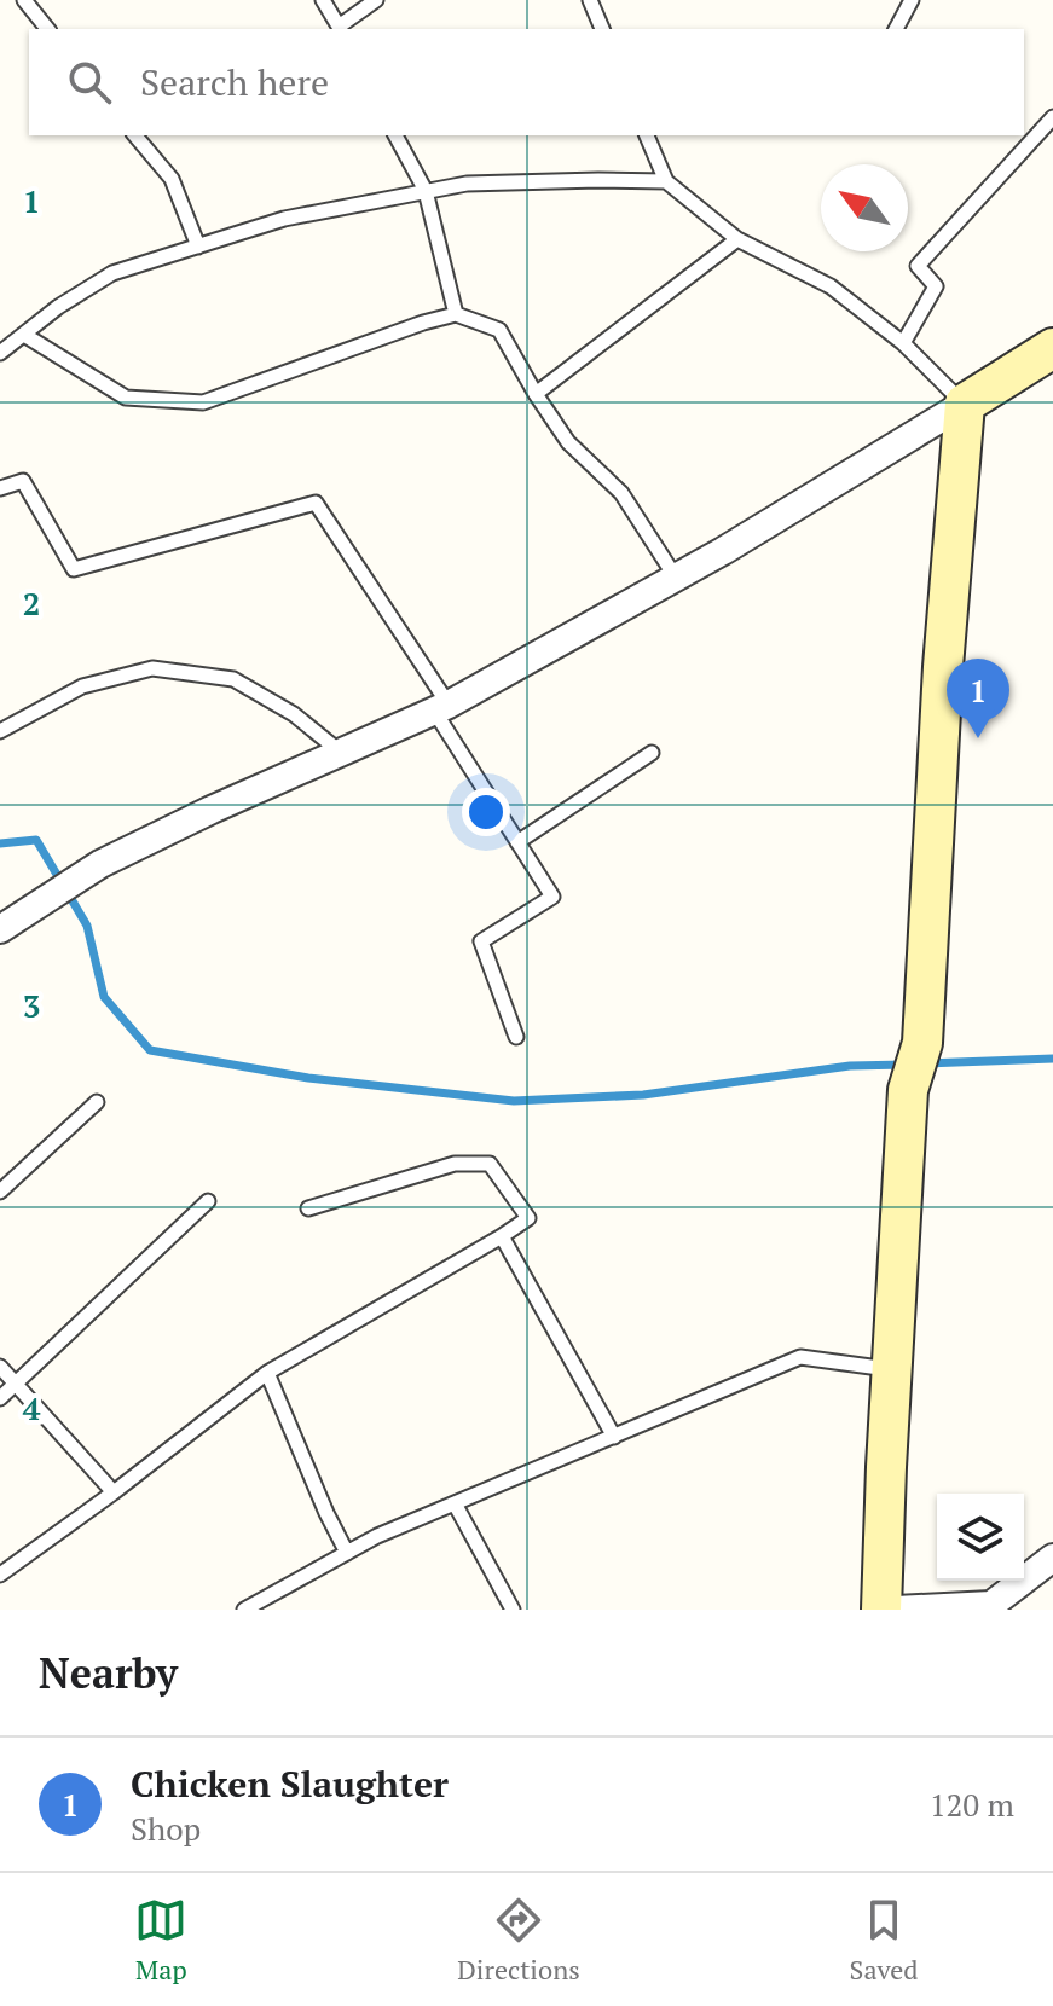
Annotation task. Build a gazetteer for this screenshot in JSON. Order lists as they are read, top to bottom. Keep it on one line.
{"north":"top left","page":{"search":"Search here","pins":"1","heading":"Nearby","list":[{"mark":"1","name":"Chicken Slaughter","note":"Shop","value":"120 m"}],"nav":["Map","Directions","Saved"]},"grid":{"rows":["1","2","3","4"]}}
